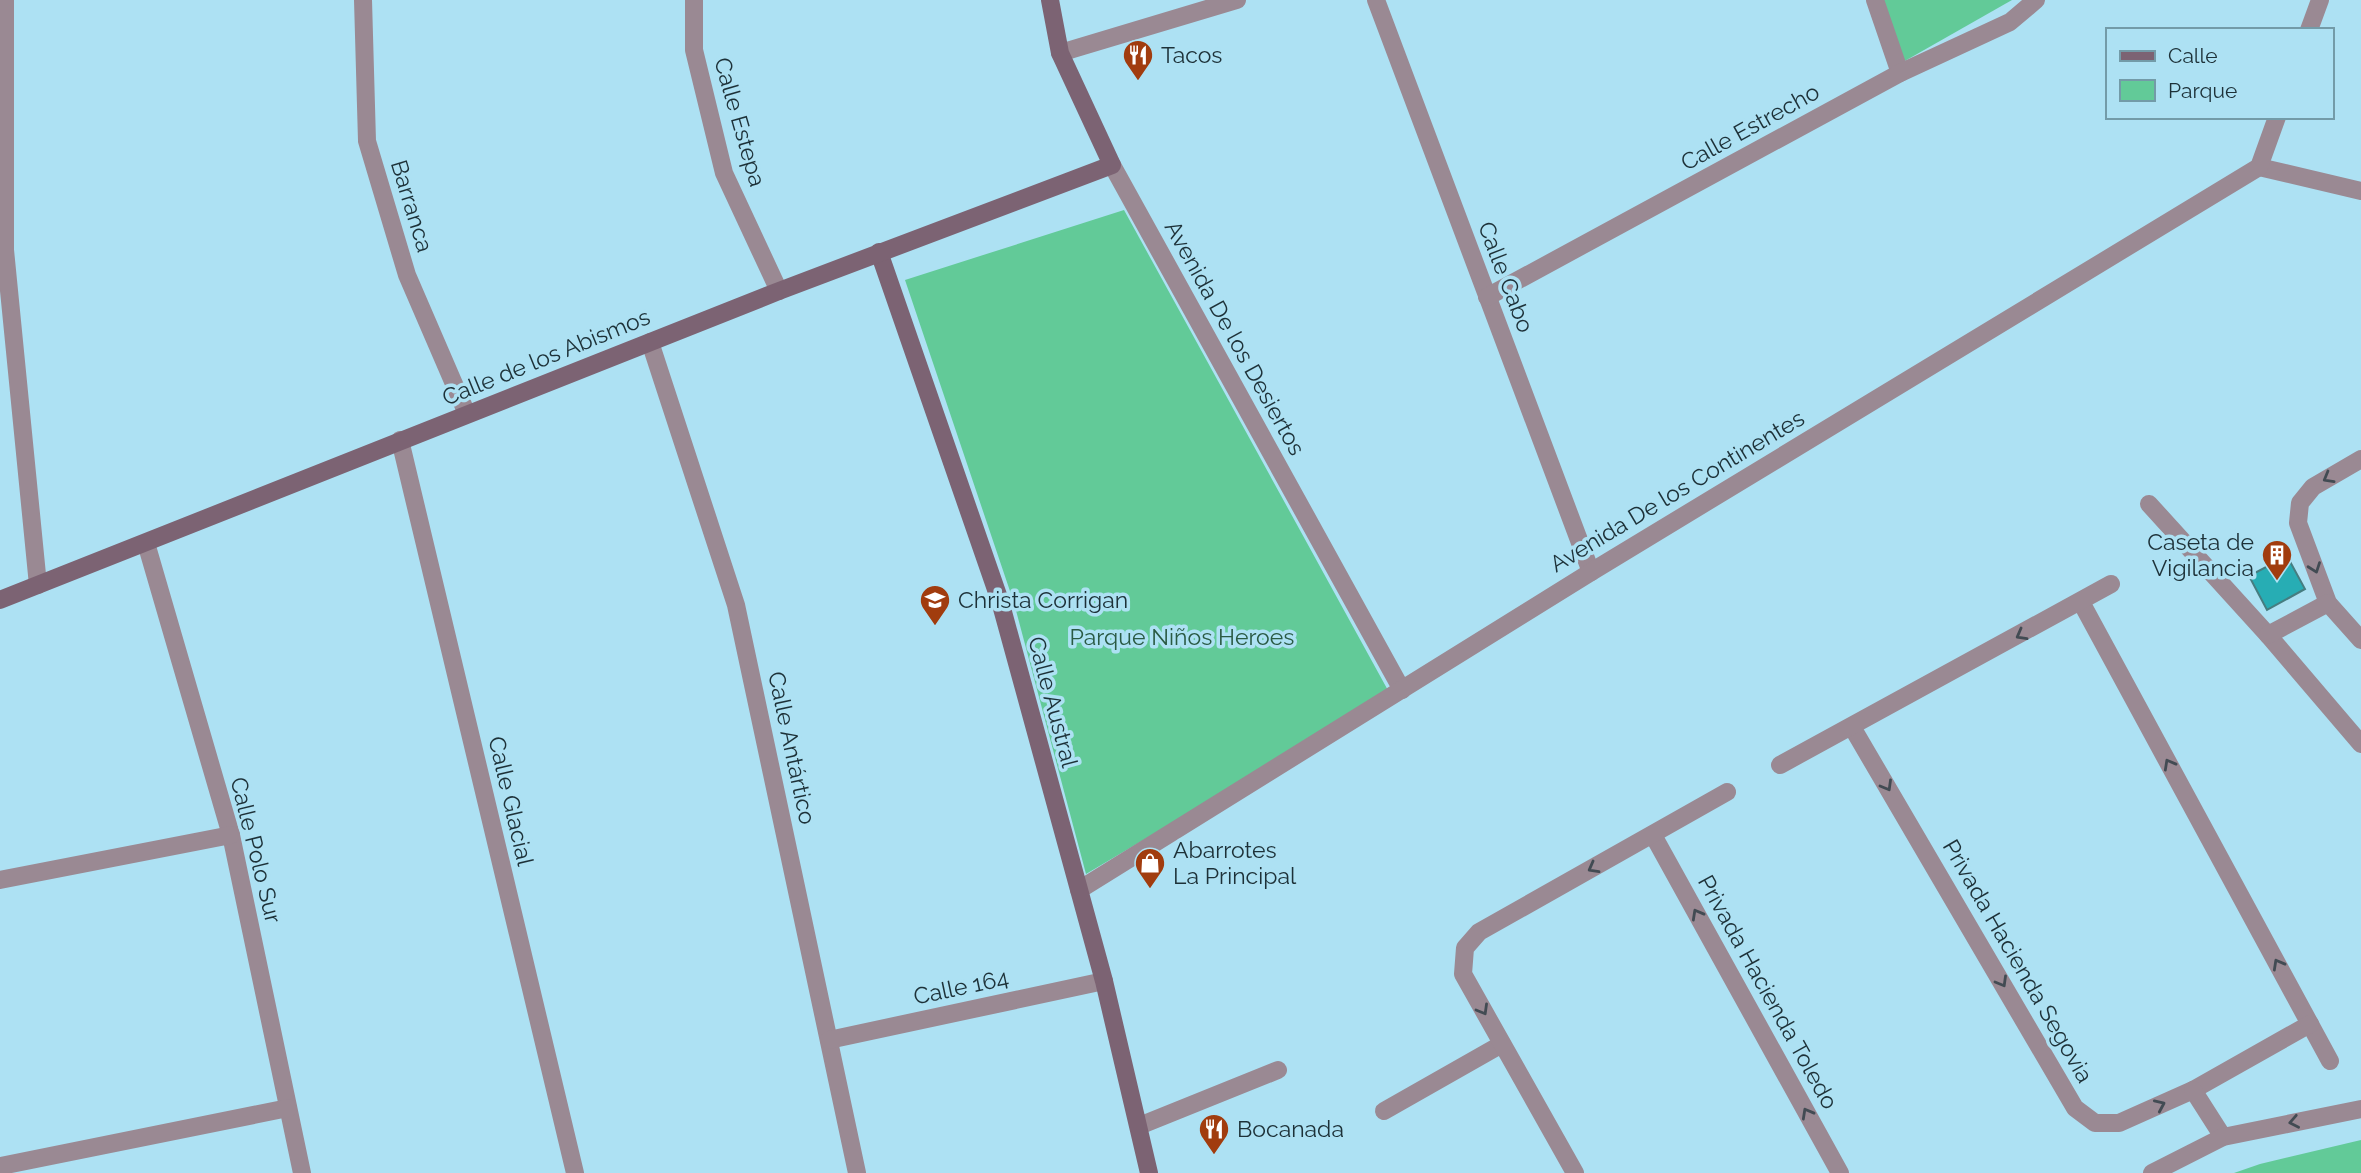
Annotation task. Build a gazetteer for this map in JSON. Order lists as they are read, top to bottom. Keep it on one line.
{"streets":{"street":["Calle Estepa","Calle Estrecho","Barranca","Calle Cabo","Avenida De los Desiertos","Calle de los Abismos","Avenida De los Continentes","Calle Austral","Calle Antártico","Calle Glacial","Calle Polo Sur","Privada Hacienda Segovia","Calle 164","Privada Hacienda Toledo"]},"crossings":[["Calle Estepa","Calle de los Abismos"],["Calle Estrecho","Calle Cabo"],["Barranca","Calle de los Abismos"],["Calle Cabo","Avenida De los Continentes"],["Avenida De los Desiertos","Calle de los Abismos"],["Avenida De los Desiertos","Avenida De los Continentes"],["Calle de los Abismos","Calle Austral"],["Calle de los Abismos","Calle Antártico"],["Calle de los Abismos","Calle Glacial"],["Calle de los Abismos","Calle Polo Sur"],["Avenida De los Continentes","Calle Austral"],["Calle Austral","Calle 164"],["Calle Antártico","Calle 164"]],"one_way":["Privada Hacienda Segovia","Privada Hacienda Toledo"],"parks":["Parque Niños Heroes"],"places":{"restaurant":["Tacos","Bocanada"],"building":["Caseta de Vigilancia"],"school or university":["Christa Corrigan"],"shop":["Abarrotes La Principal"]},"legend":["Calle","Parque"]}
